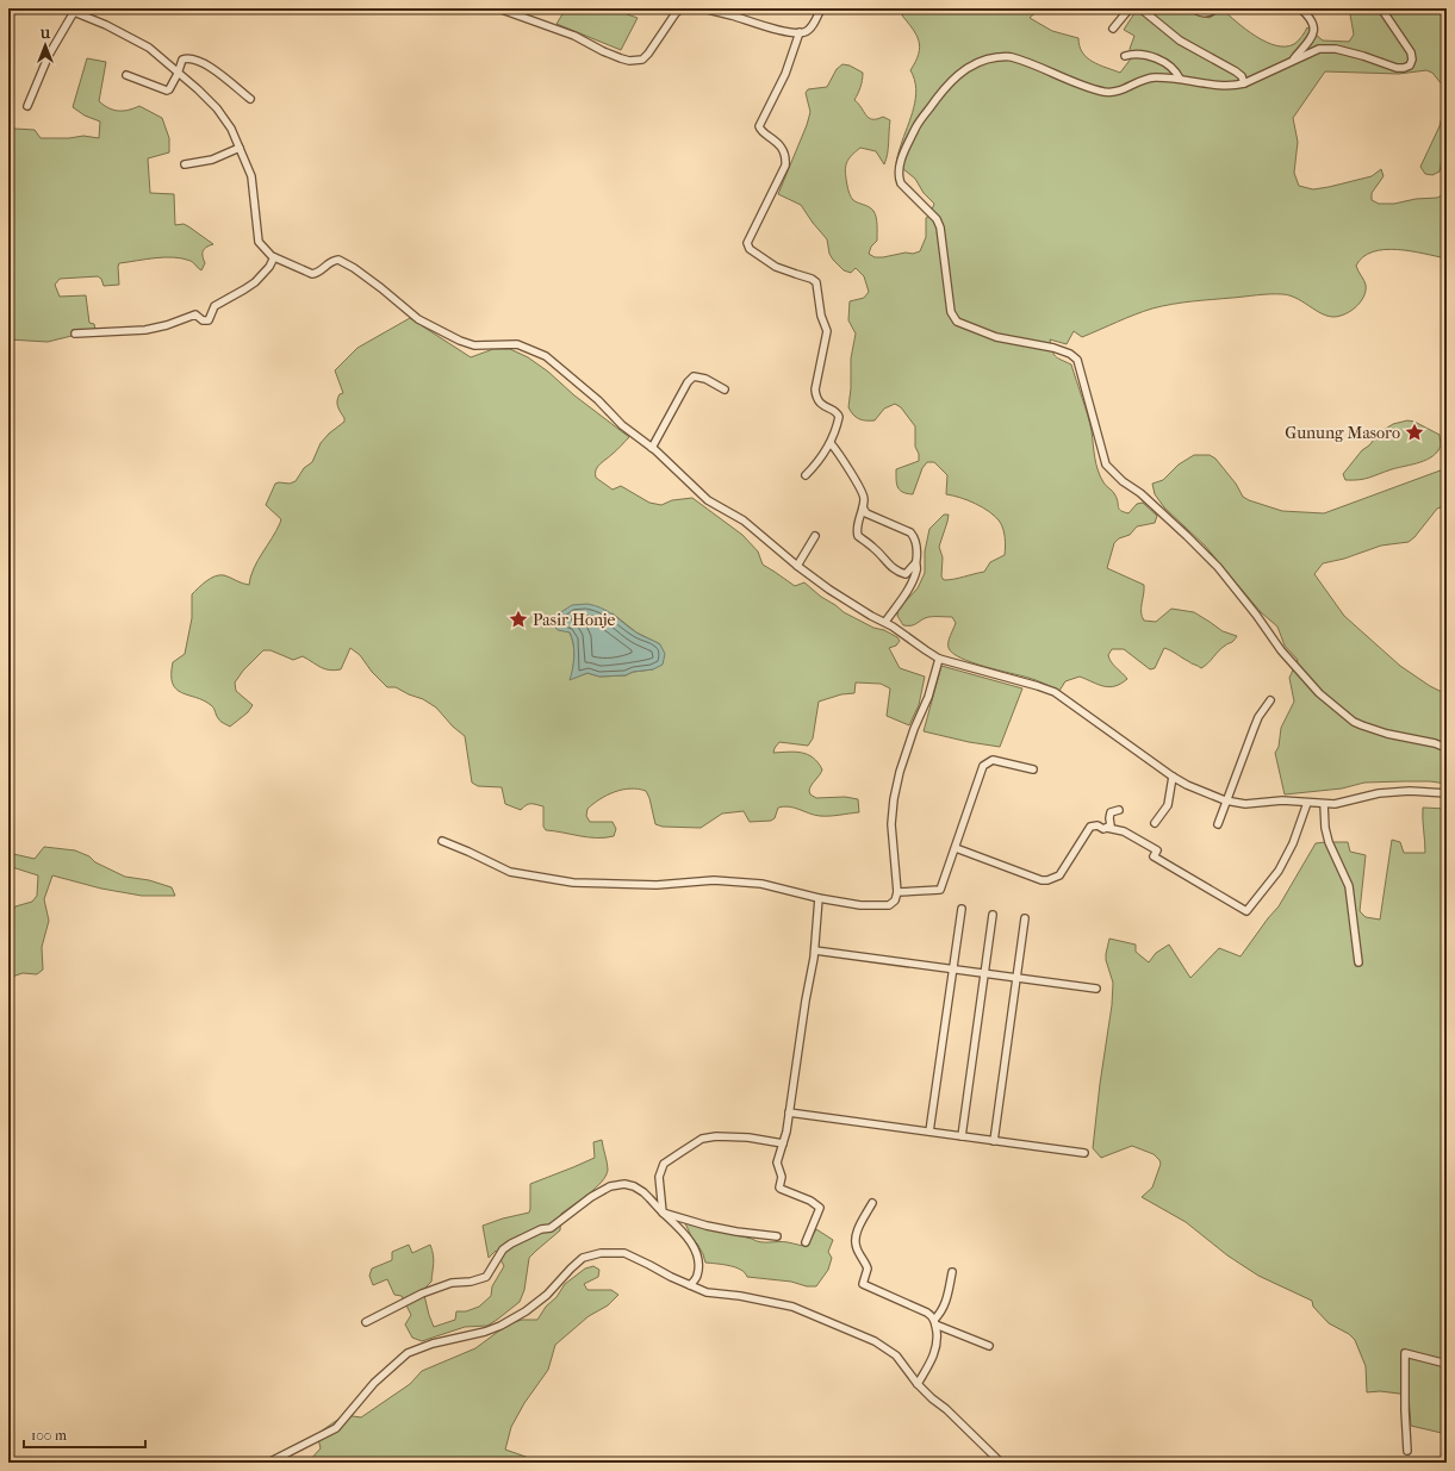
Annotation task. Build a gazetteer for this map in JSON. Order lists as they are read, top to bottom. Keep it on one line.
{"places":{"place":["Gunung Masoro","Pasir Honje"]},"scale_bar":"100 m","north":"top"}
